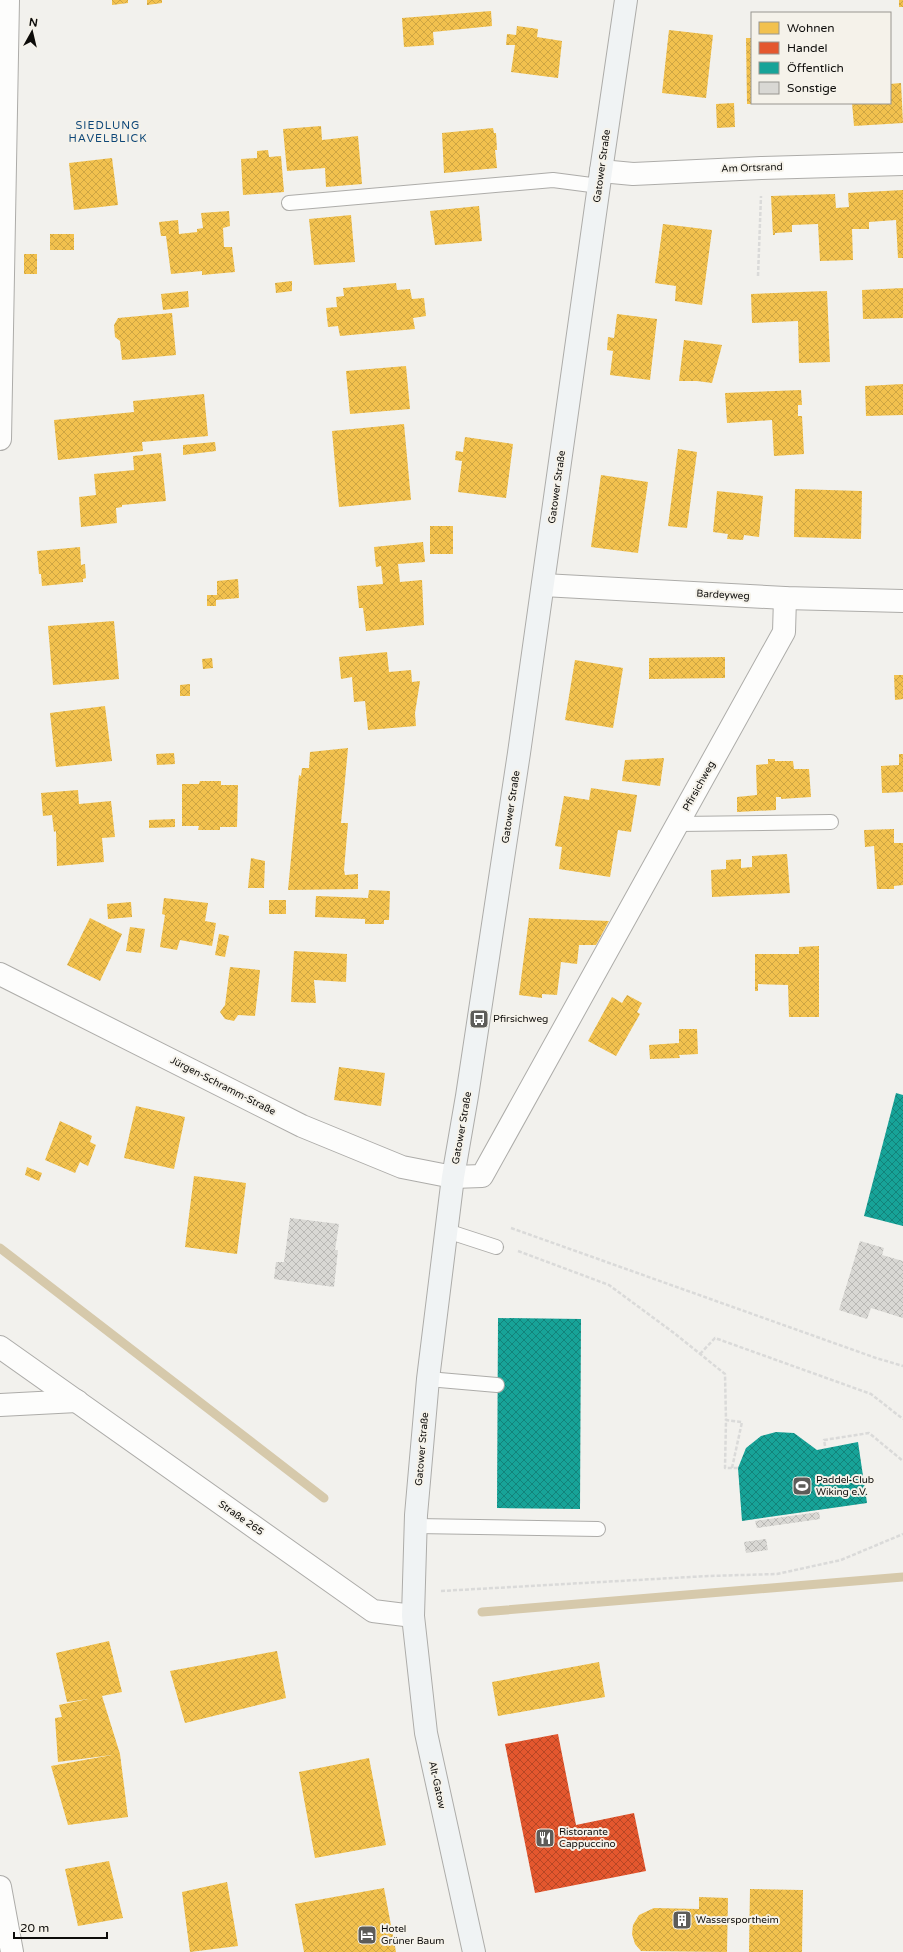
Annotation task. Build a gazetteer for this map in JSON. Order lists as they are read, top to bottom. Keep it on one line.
{"streets":{"main road":["Gatower Straße","Alt-Gatow"],"street":["Am Ortsrand","Bardeyweg","Pfirsichweg","Jürgen-Schramm-Straße","Straße 265"]},"crossings":[["Gatower Straße","Am Ortsrand"],["Gatower Straße","Bardeyweg"],["Gatower Straße","Pfirsichweg"],["Gatower Straße","Jürgen-Schramm-Straße"],["Gatower Straße","Straße 265"],["Gatower Straße","Alt-Gatow"],["Bardeyweg","Pfirsichweg"],["Pfirsichweg","Jürgen-Schramm-Straße"],["Straße 265","Alt-Gatow"]],"districts":["SIEDLUNG HAVELBLICK"],"places":{"bus stop":["Pfirsichweg"],"sports":["Paddel-Club Wiking e.V."],"restaurant":["Ristorante Cappuccino"],"building":["Wassersportheim"],"hotel":["Hotel Grüner Baum"]},"legend":["Wohnen","Handel","Öffentlich","Sonstige"],"scale_bar":"20 m","north":"top"}
